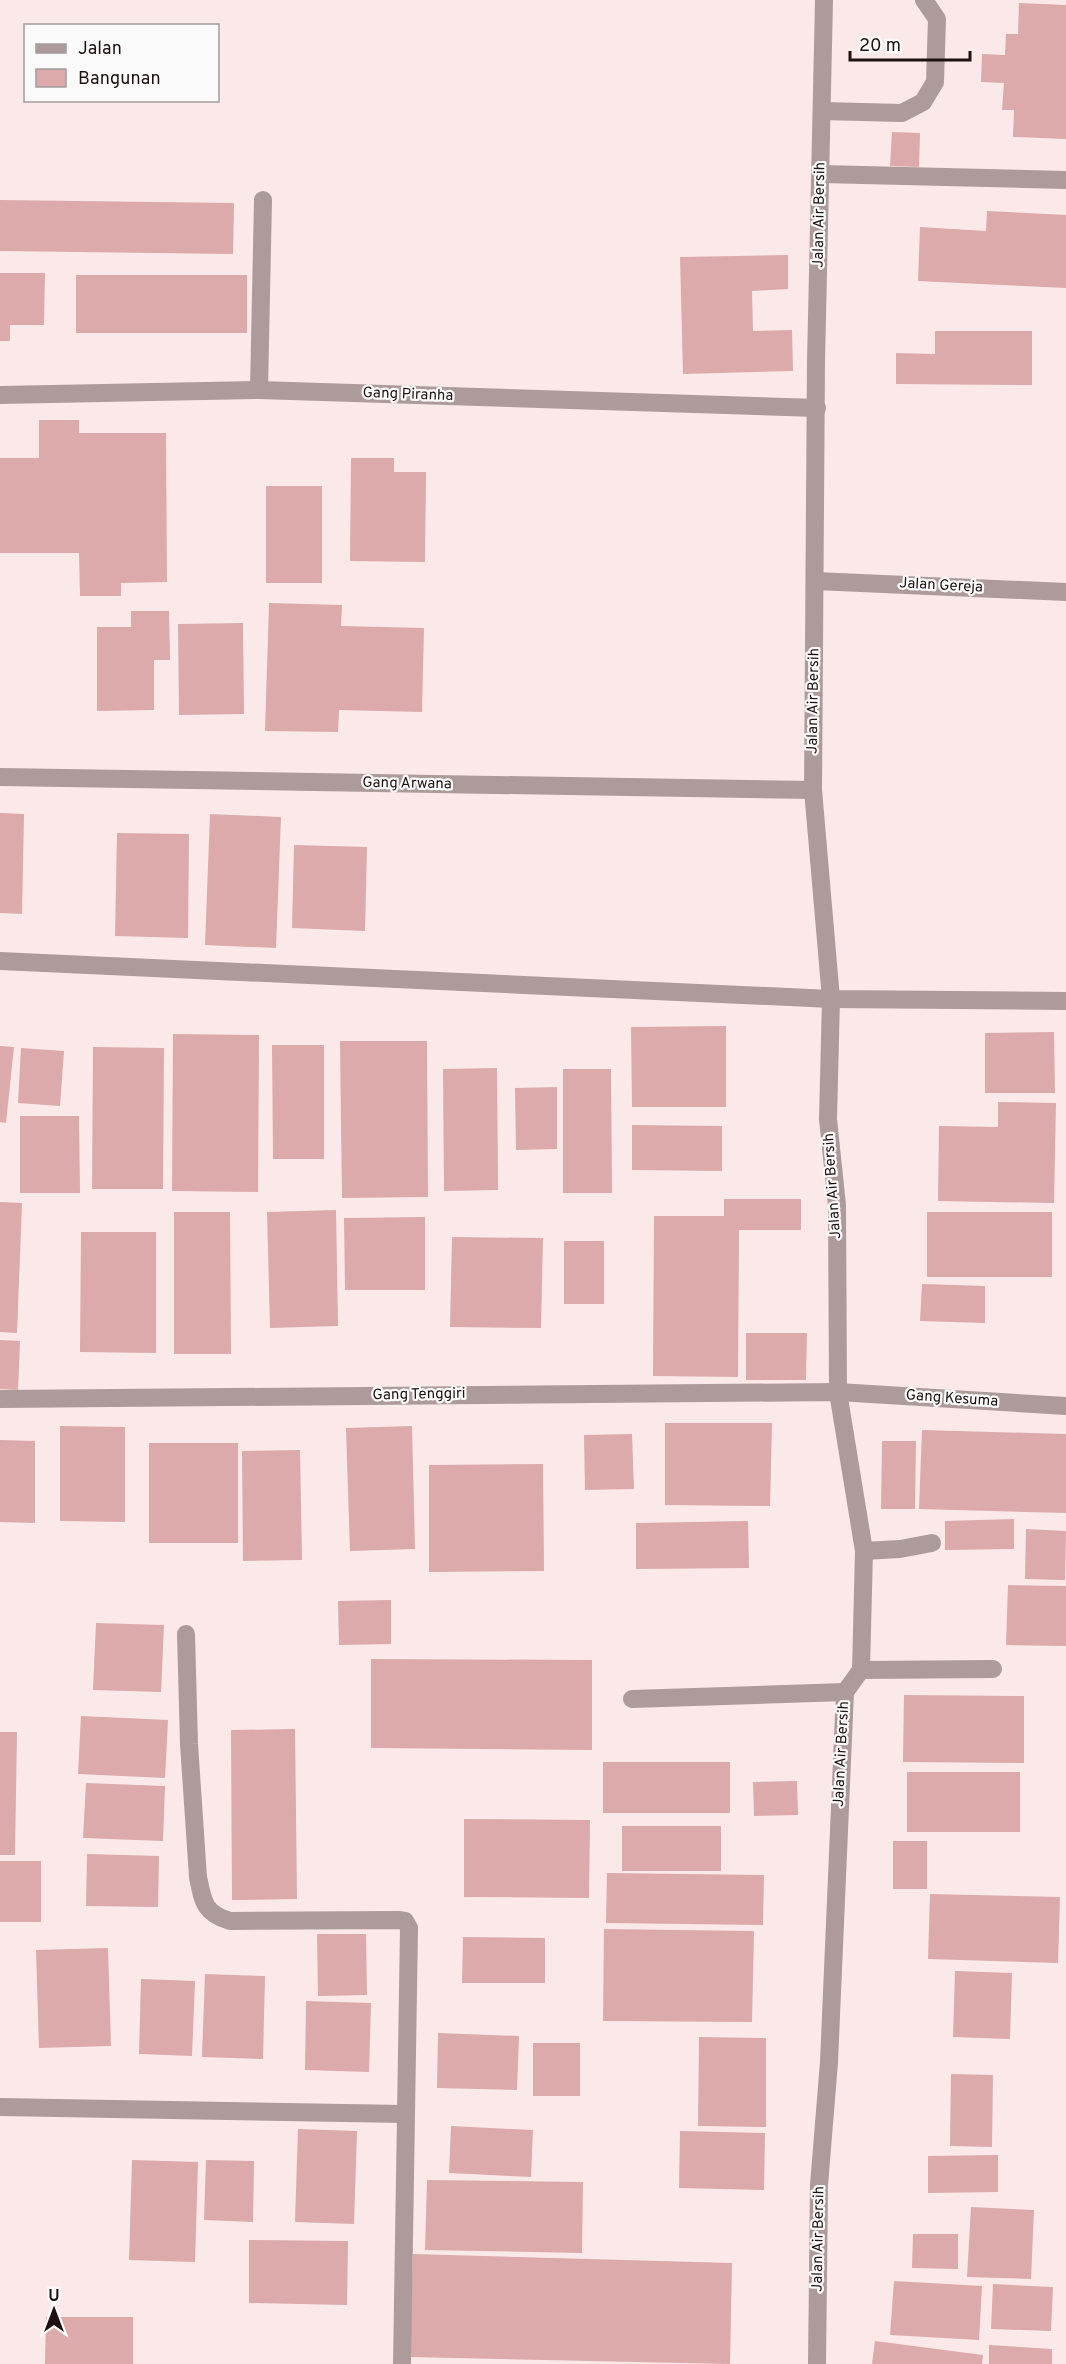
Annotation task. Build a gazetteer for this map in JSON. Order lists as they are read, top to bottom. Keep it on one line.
{"streets":{"street":["Jalan Air Bersih","Gang Piranha","Jalan Gereja","Gang Arwana","Gang Tenggiri","Gang Kesuma"]},"crossings":[["Jalan Air Bersih","Gang Piranha"],["Jalan Air Bersih","Jalan Gereja"],["Jalan Air Bersih","Gang Arwana"],["Jalan Air Bersih","Gang Tenggiri"],["Jalan Air Bersih","Gang Kesuma"],["Gang Tenggiri","Gang Kesuma"]],"legend":["Jalan","Bangunan"],"scale_bar":"20 m","north":"top"}
